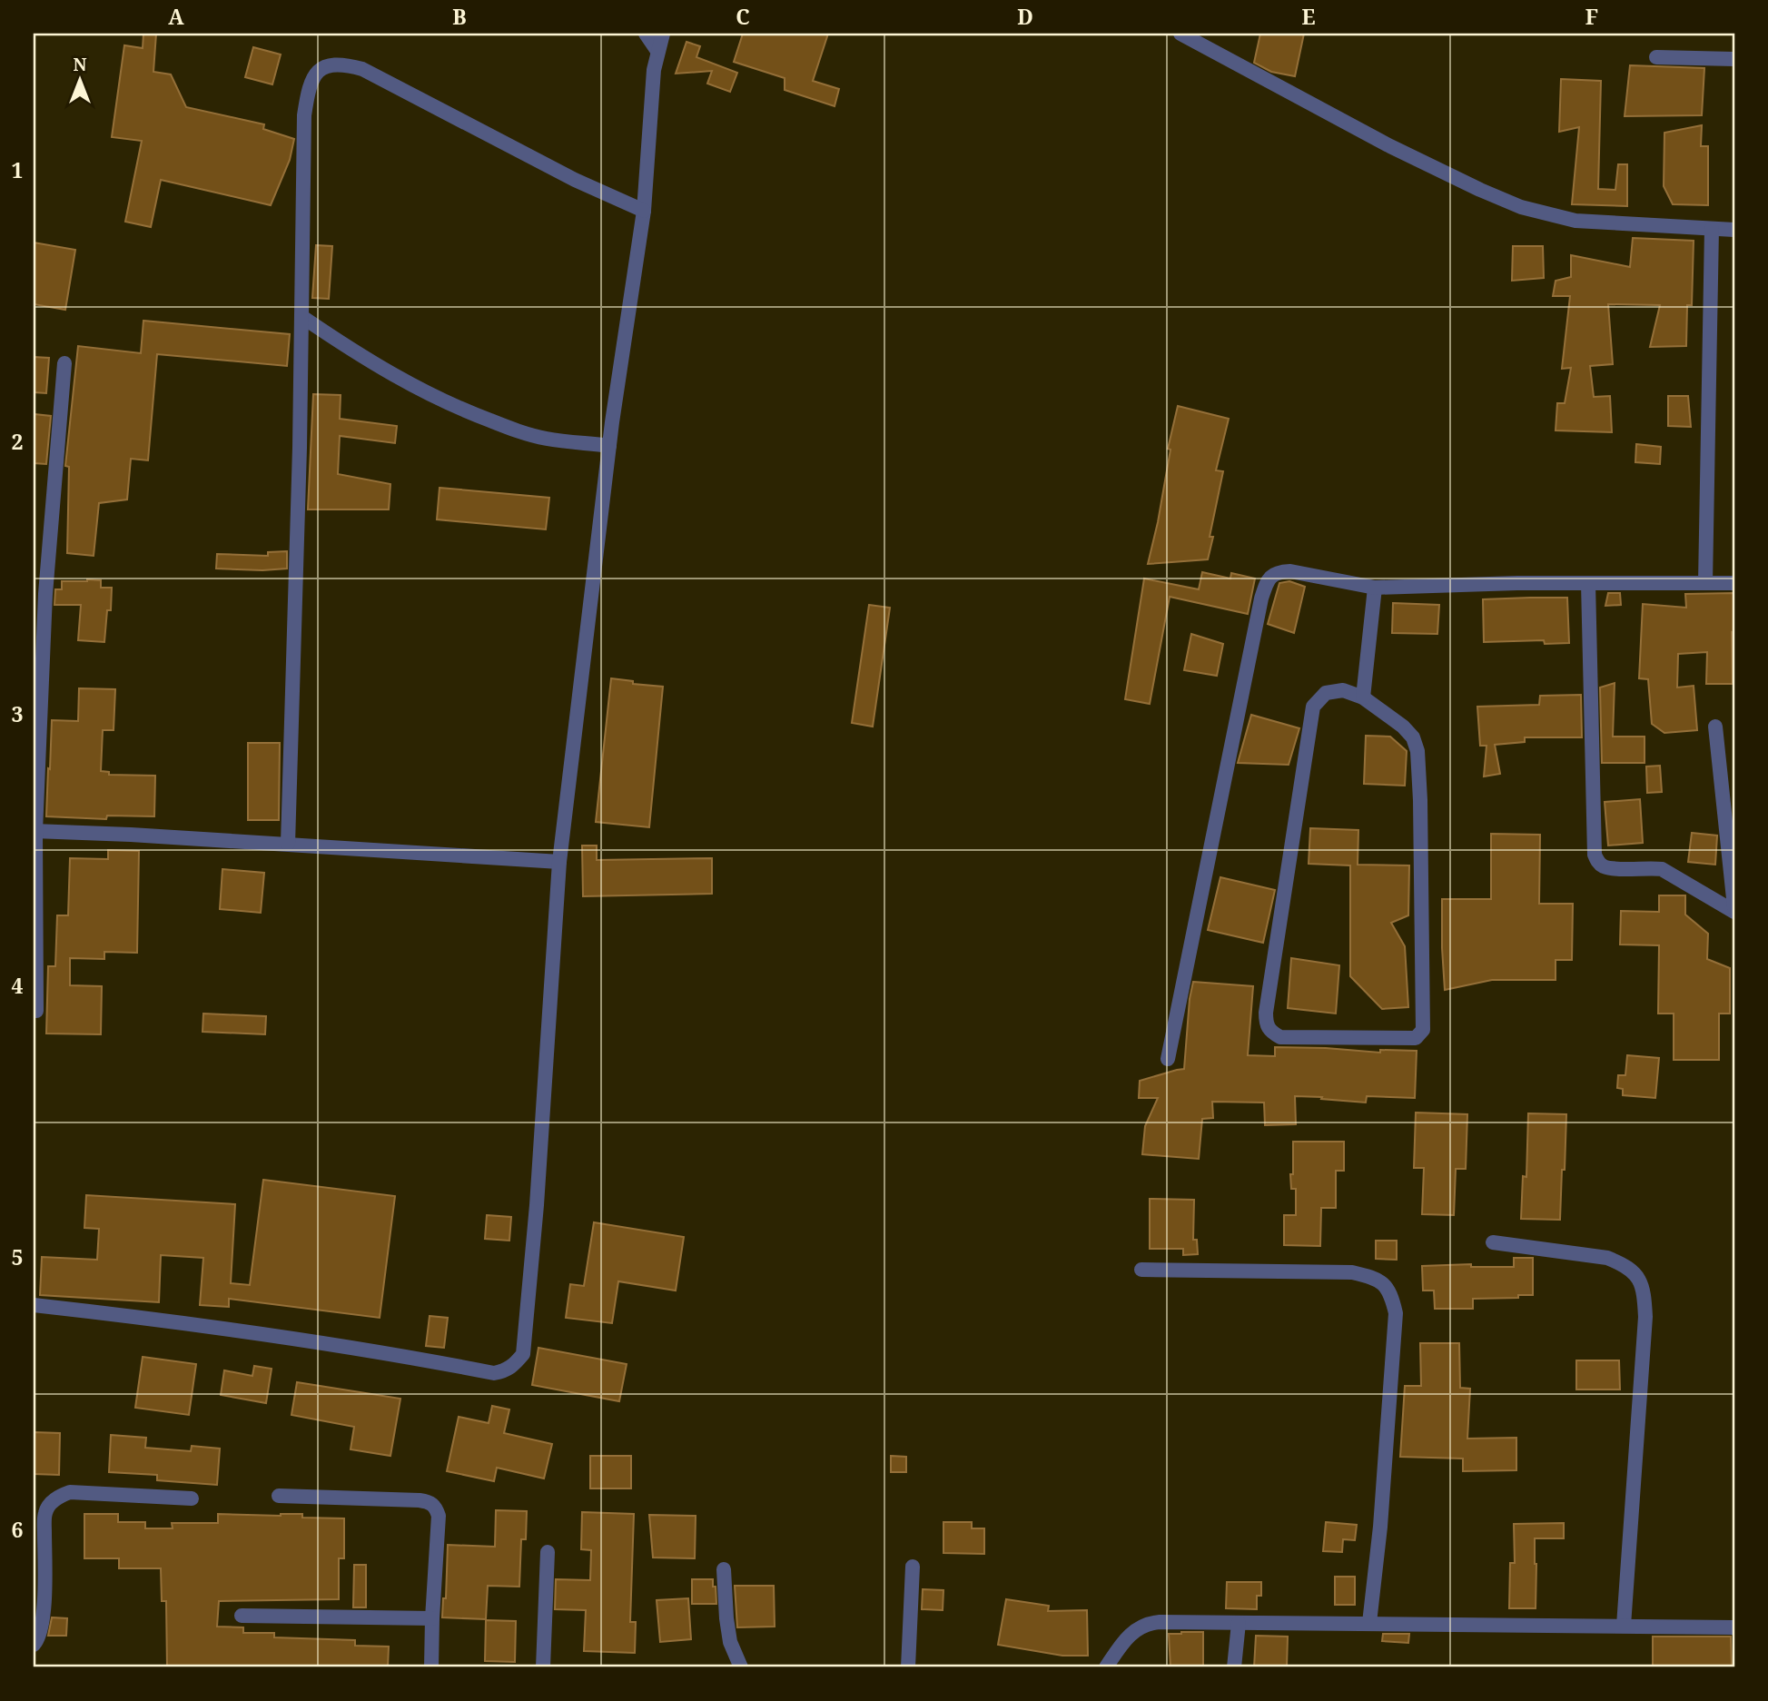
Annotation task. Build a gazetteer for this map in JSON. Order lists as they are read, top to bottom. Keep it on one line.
{"north":"top","grid":{"columns":["A","B","C","D","E","F"],"rows":["1","2","3","4","5","6"]}}
